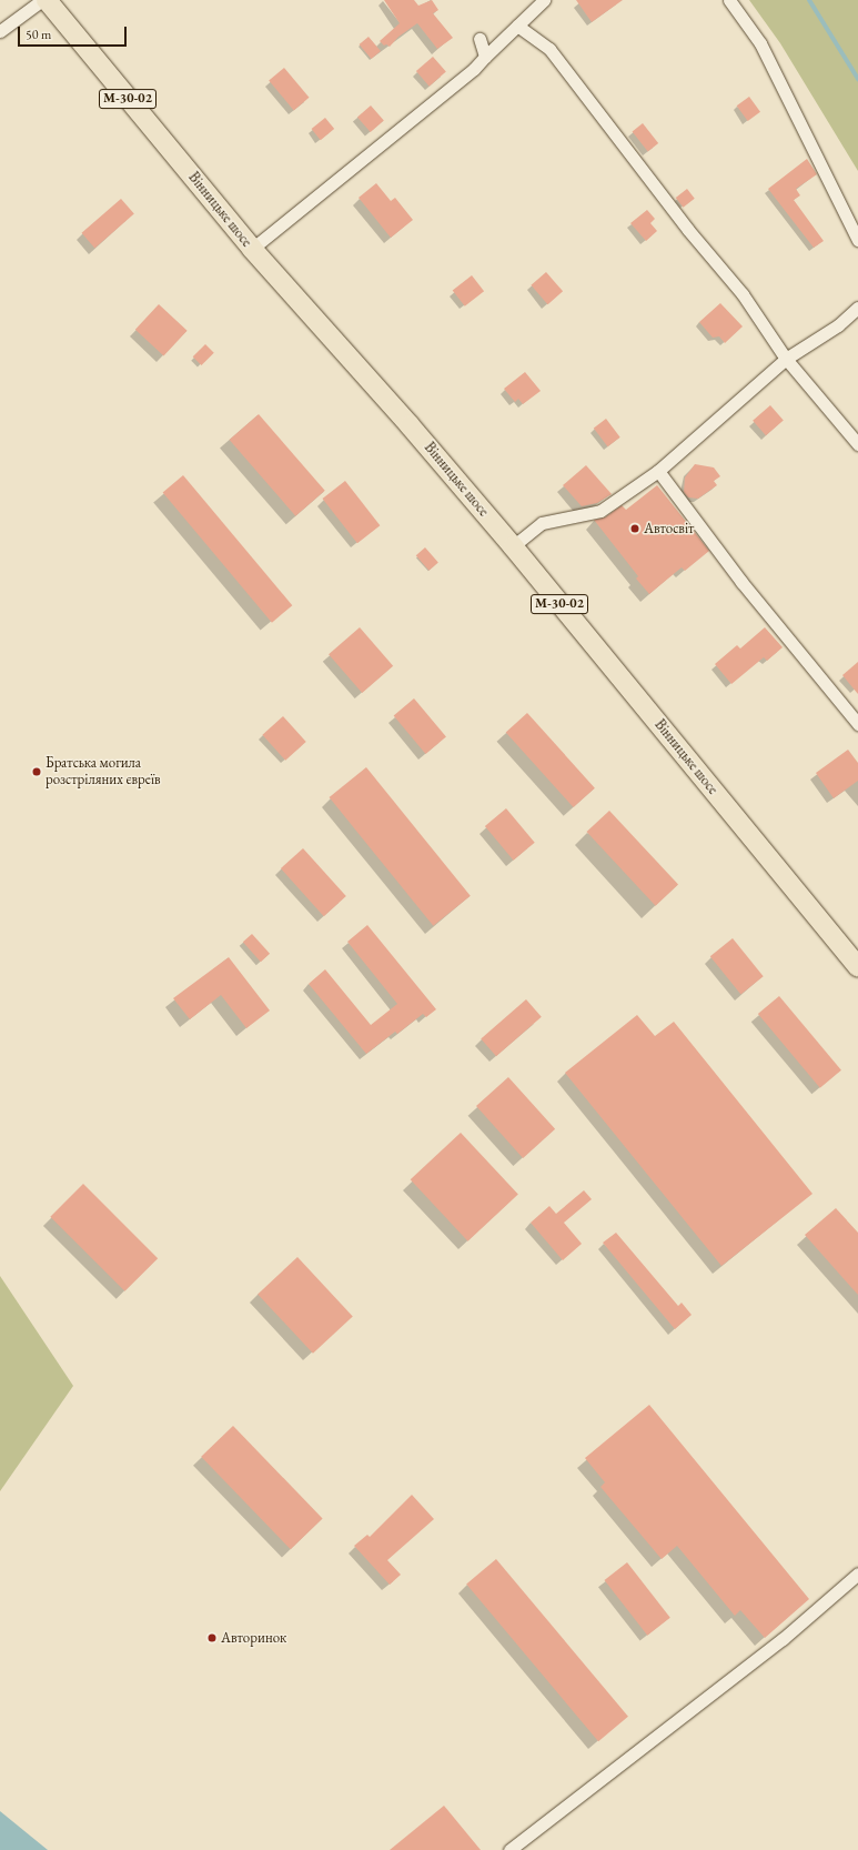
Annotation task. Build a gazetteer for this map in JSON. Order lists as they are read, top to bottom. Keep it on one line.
{"streets":{"main road":["М-30-02","Вінницьке шосе"]},"places":["Автосвіт","Братська могила розстріляних євреїв","Авторинок"],"scale_bar":"50 m"}
